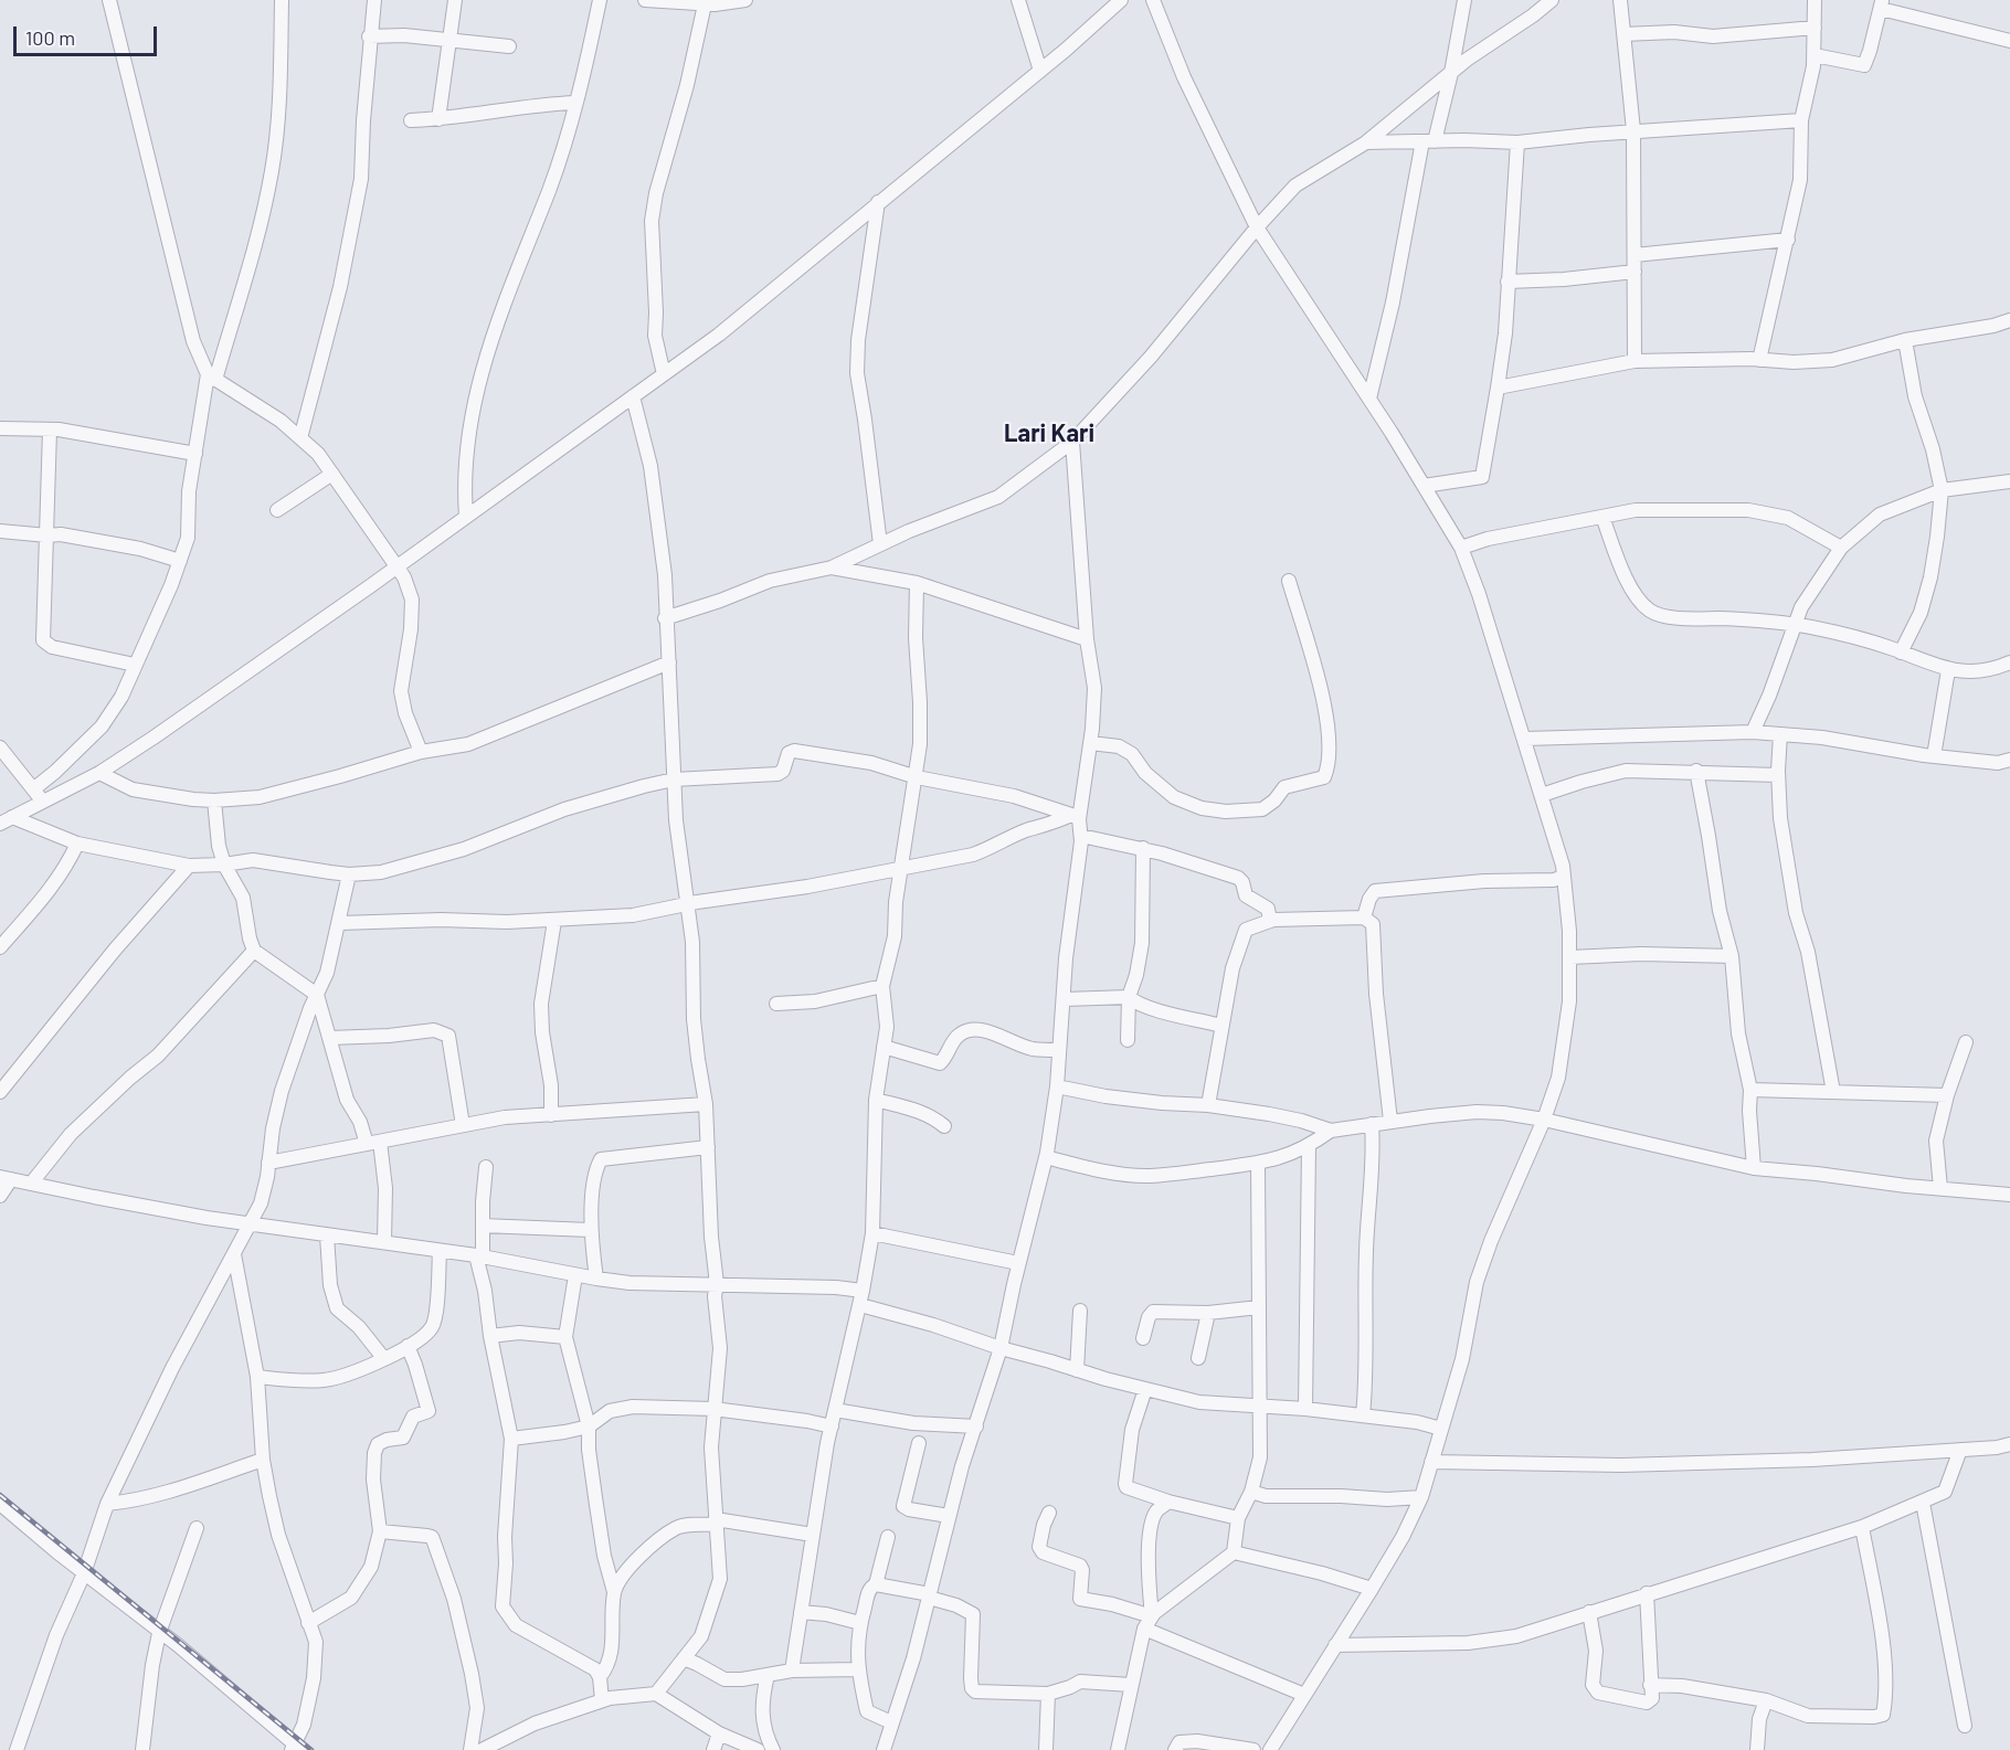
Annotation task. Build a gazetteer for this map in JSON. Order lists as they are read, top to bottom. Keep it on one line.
{"districts":["Lari Kari"],"scale_bar":"100 m"}
